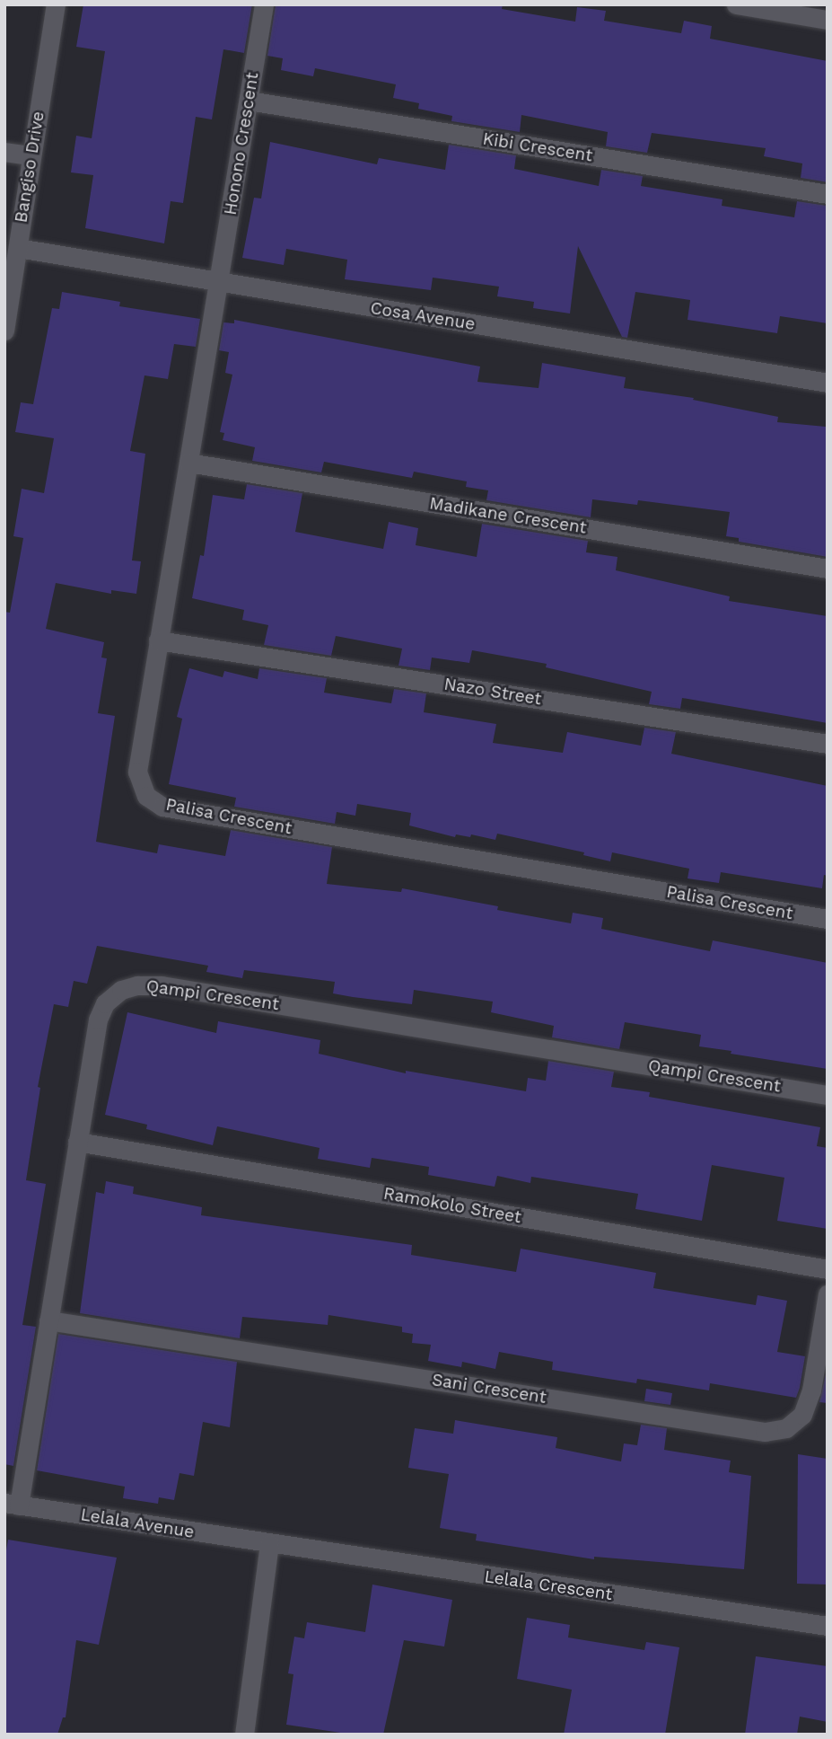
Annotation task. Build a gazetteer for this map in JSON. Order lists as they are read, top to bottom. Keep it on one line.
{"streets":{"street":["Honono Crescent","Kibi Crescent","Bangiso Drive","Cosa Avenue","Madikane Crescent","Nazo Street","Palisa Crescent","Qampi Crescent","Ramokolo Street","Sani Crescent","Lelala Avenue","Lelala Crescent"]},"crossings":[["Honono Crescent","Kibi Crescent"],["Honono Crescent","Cosa Avenue"],["Honono Crescent","Palisa Crescent"],["Bangiso Drive","Cosa Avenue"],["Cosa Avenue","Palisa Crescent"],["Madikane Crescent","Palisa Crescent"],["Nazo Street","Palisa Crescent"],["Qampi Crescent","Ramokolo Street"],["Qampi Crescent","Sani Crescent"],["Qampi Crescent","Lelala Avenue"],["Lelala Avenue","Lelala Crescent"]]}
